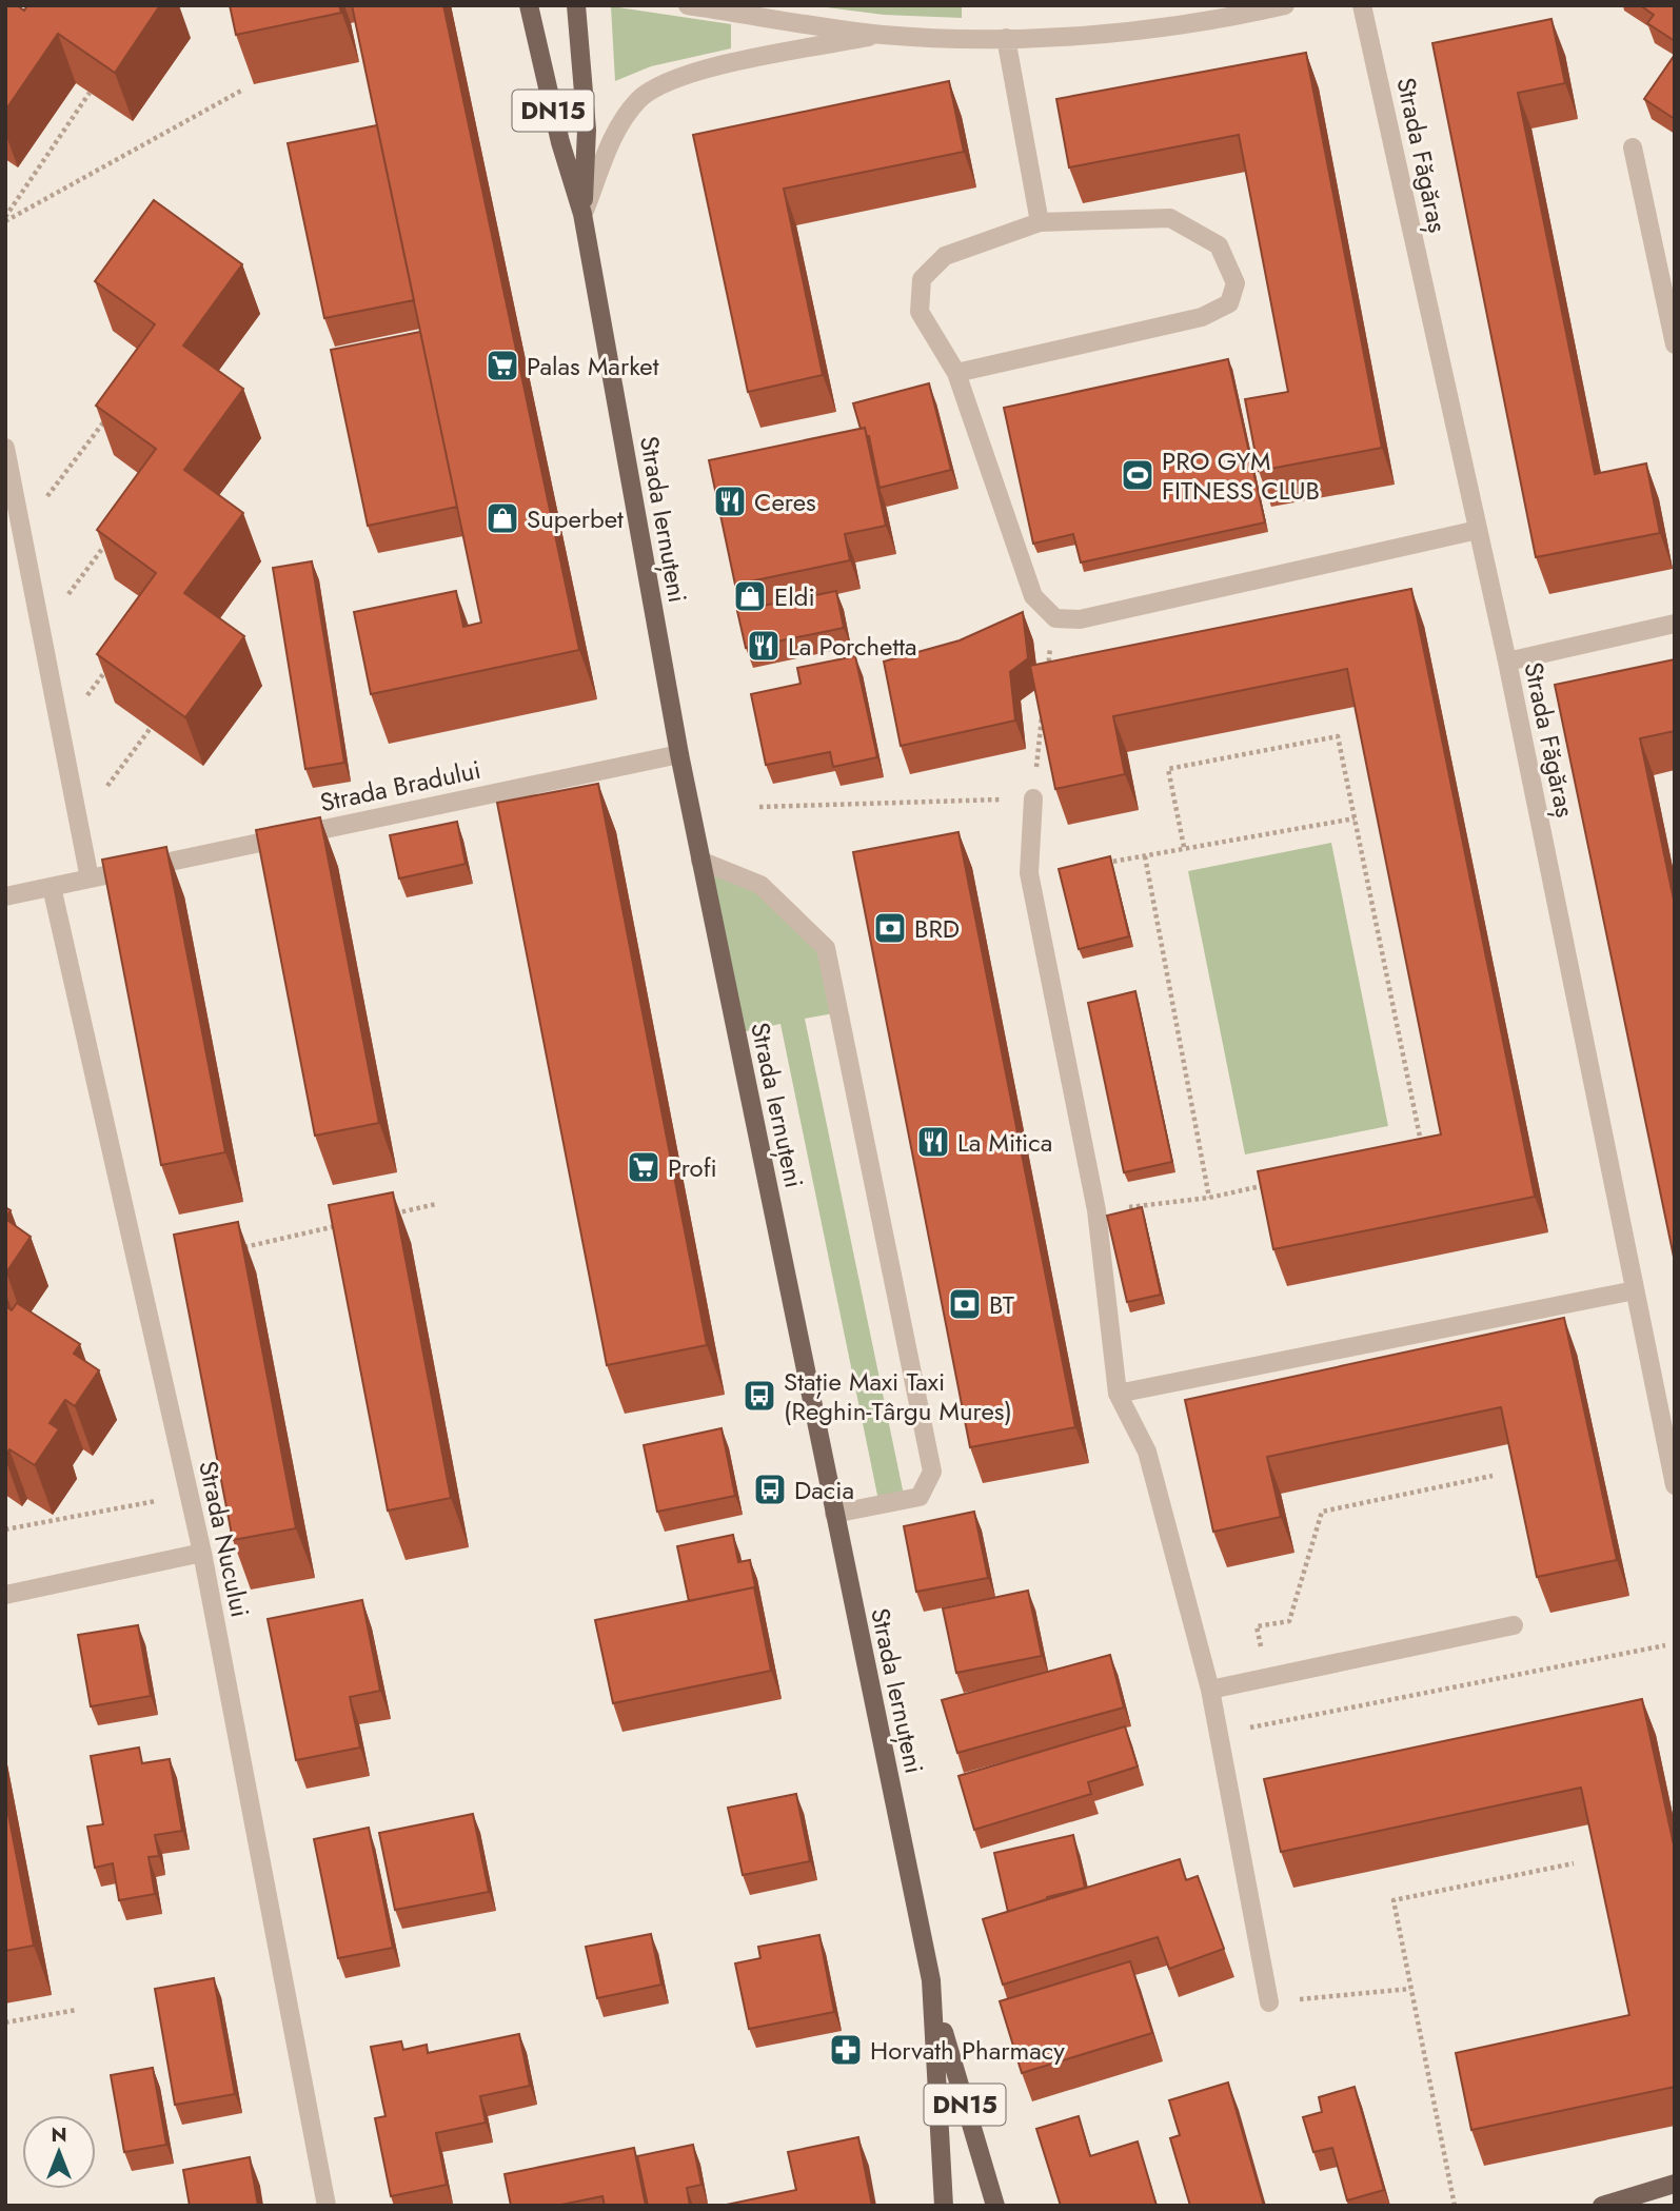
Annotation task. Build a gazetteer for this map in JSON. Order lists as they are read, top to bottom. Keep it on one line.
{"streets":{"main road":["DN15","Strada Iernuțeni"],"street":["Strada Făgăraș","Strada Bradului","Strada Nucului"]},"crossings":[["Strada Iernuțeni","Strada Bradului"],["Strada Bradului","Strada Nucului"]],"places":{"supermarket":["Palas Market","Profi"],"sports":["PRO GYM FITNESS CLUB"],"restaurant":["Ceres","La Porchetta","La Mitica"],"shop":["Superbet","Eldi"],"bank":["BRD","BT"],"bus stop":["Stație Maxi Taxi (Reghin-Târgu Mures)","Dacia"],"pharmacy":["Horvath Pharmacy"]},"north":"top"}
